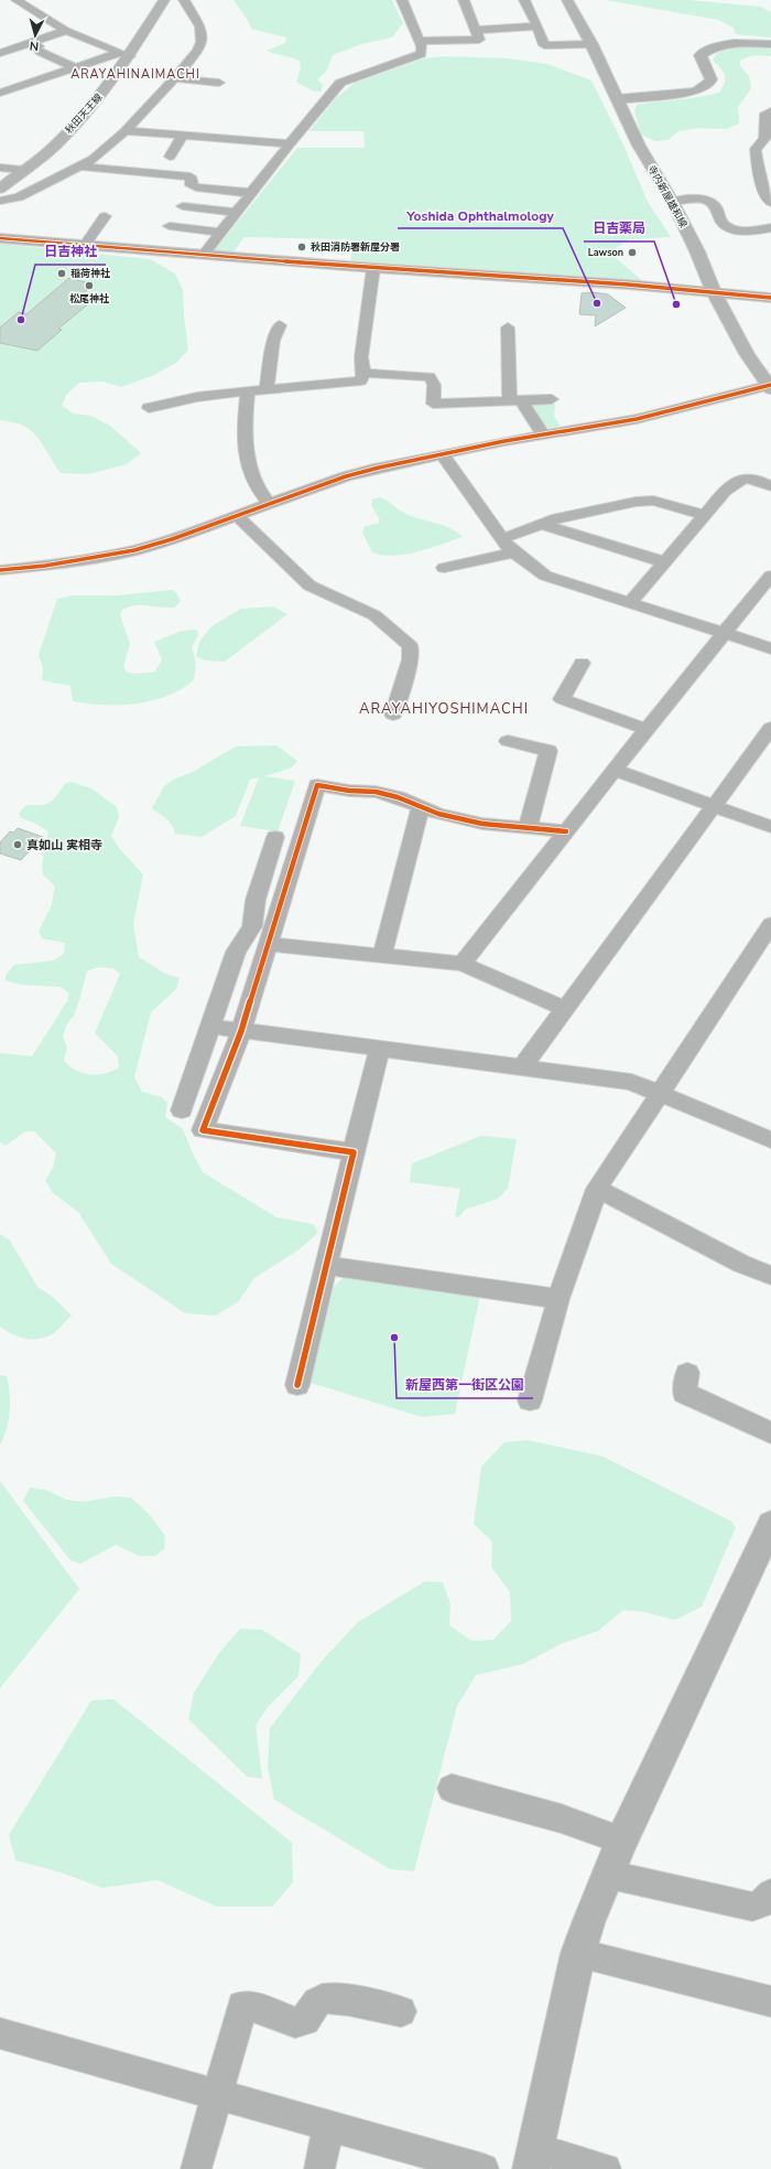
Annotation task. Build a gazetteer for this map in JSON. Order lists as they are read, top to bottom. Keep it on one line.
{"streets":{"main road":["秋田天王線","寺内新屋雄和線"]},"districts":["ARAYAHINAIMACHI","ARAYAHIYOSHIMACHI"],"places":["秋田消防署新屋分署","Lawson","稲荷神社","松尾神社","Yoshida Ophthalmology","日吉薬局","日吉神社","真如山 実相寺","新屋西第一街区公園"],"north":"bottom"}
